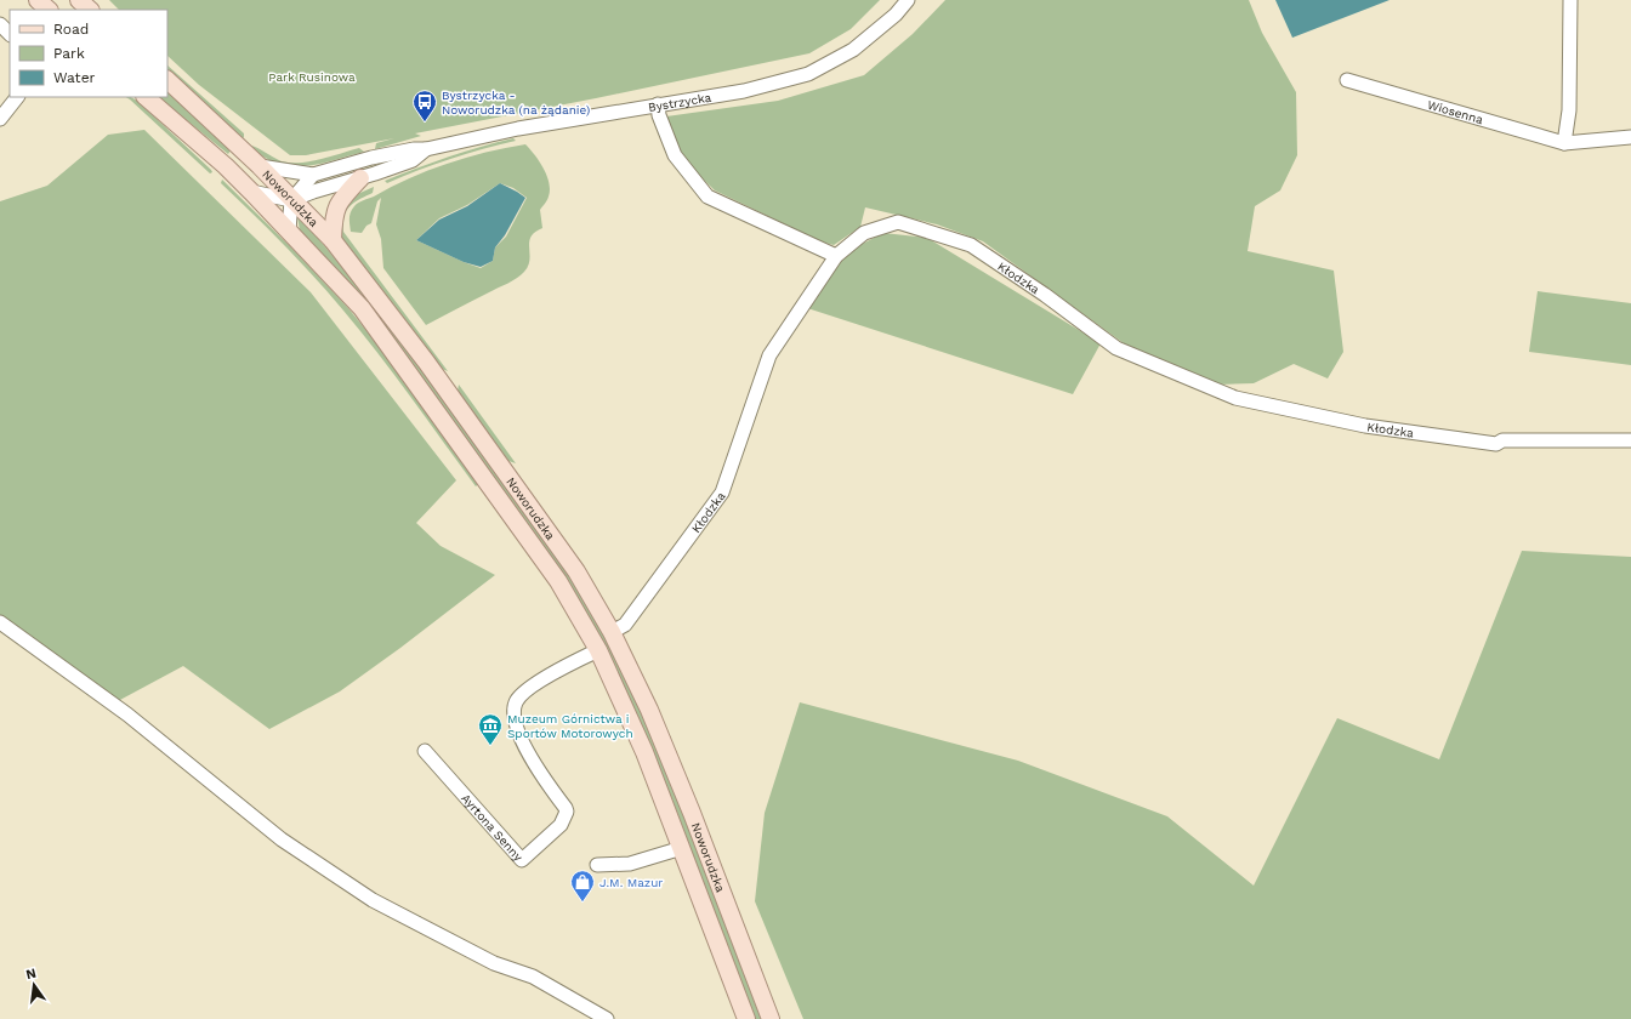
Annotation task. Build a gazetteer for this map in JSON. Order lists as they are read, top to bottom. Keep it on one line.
{"streets":{"main road":["Noworudzka"],"street":["Bystrzycka","Wiosenna","Kłodzka","Ayrtona Senny"]},"crossings":[["Bystrzycka","Noworudzka"],["Noworudzka","Kłodzka"],["Noworudzka","Ayrtona Senny"]],"parks":["Park Rusinowa"],"places":{"bus stop":["Bystrzycka - Noworudzka (na żądanie)"],"museum":["Muzeum Górnictwa i Sportów Motorowych"],"shop":["J.M. Mazur"]},"legend":["Road","Park","Water"],"north":"top"}
